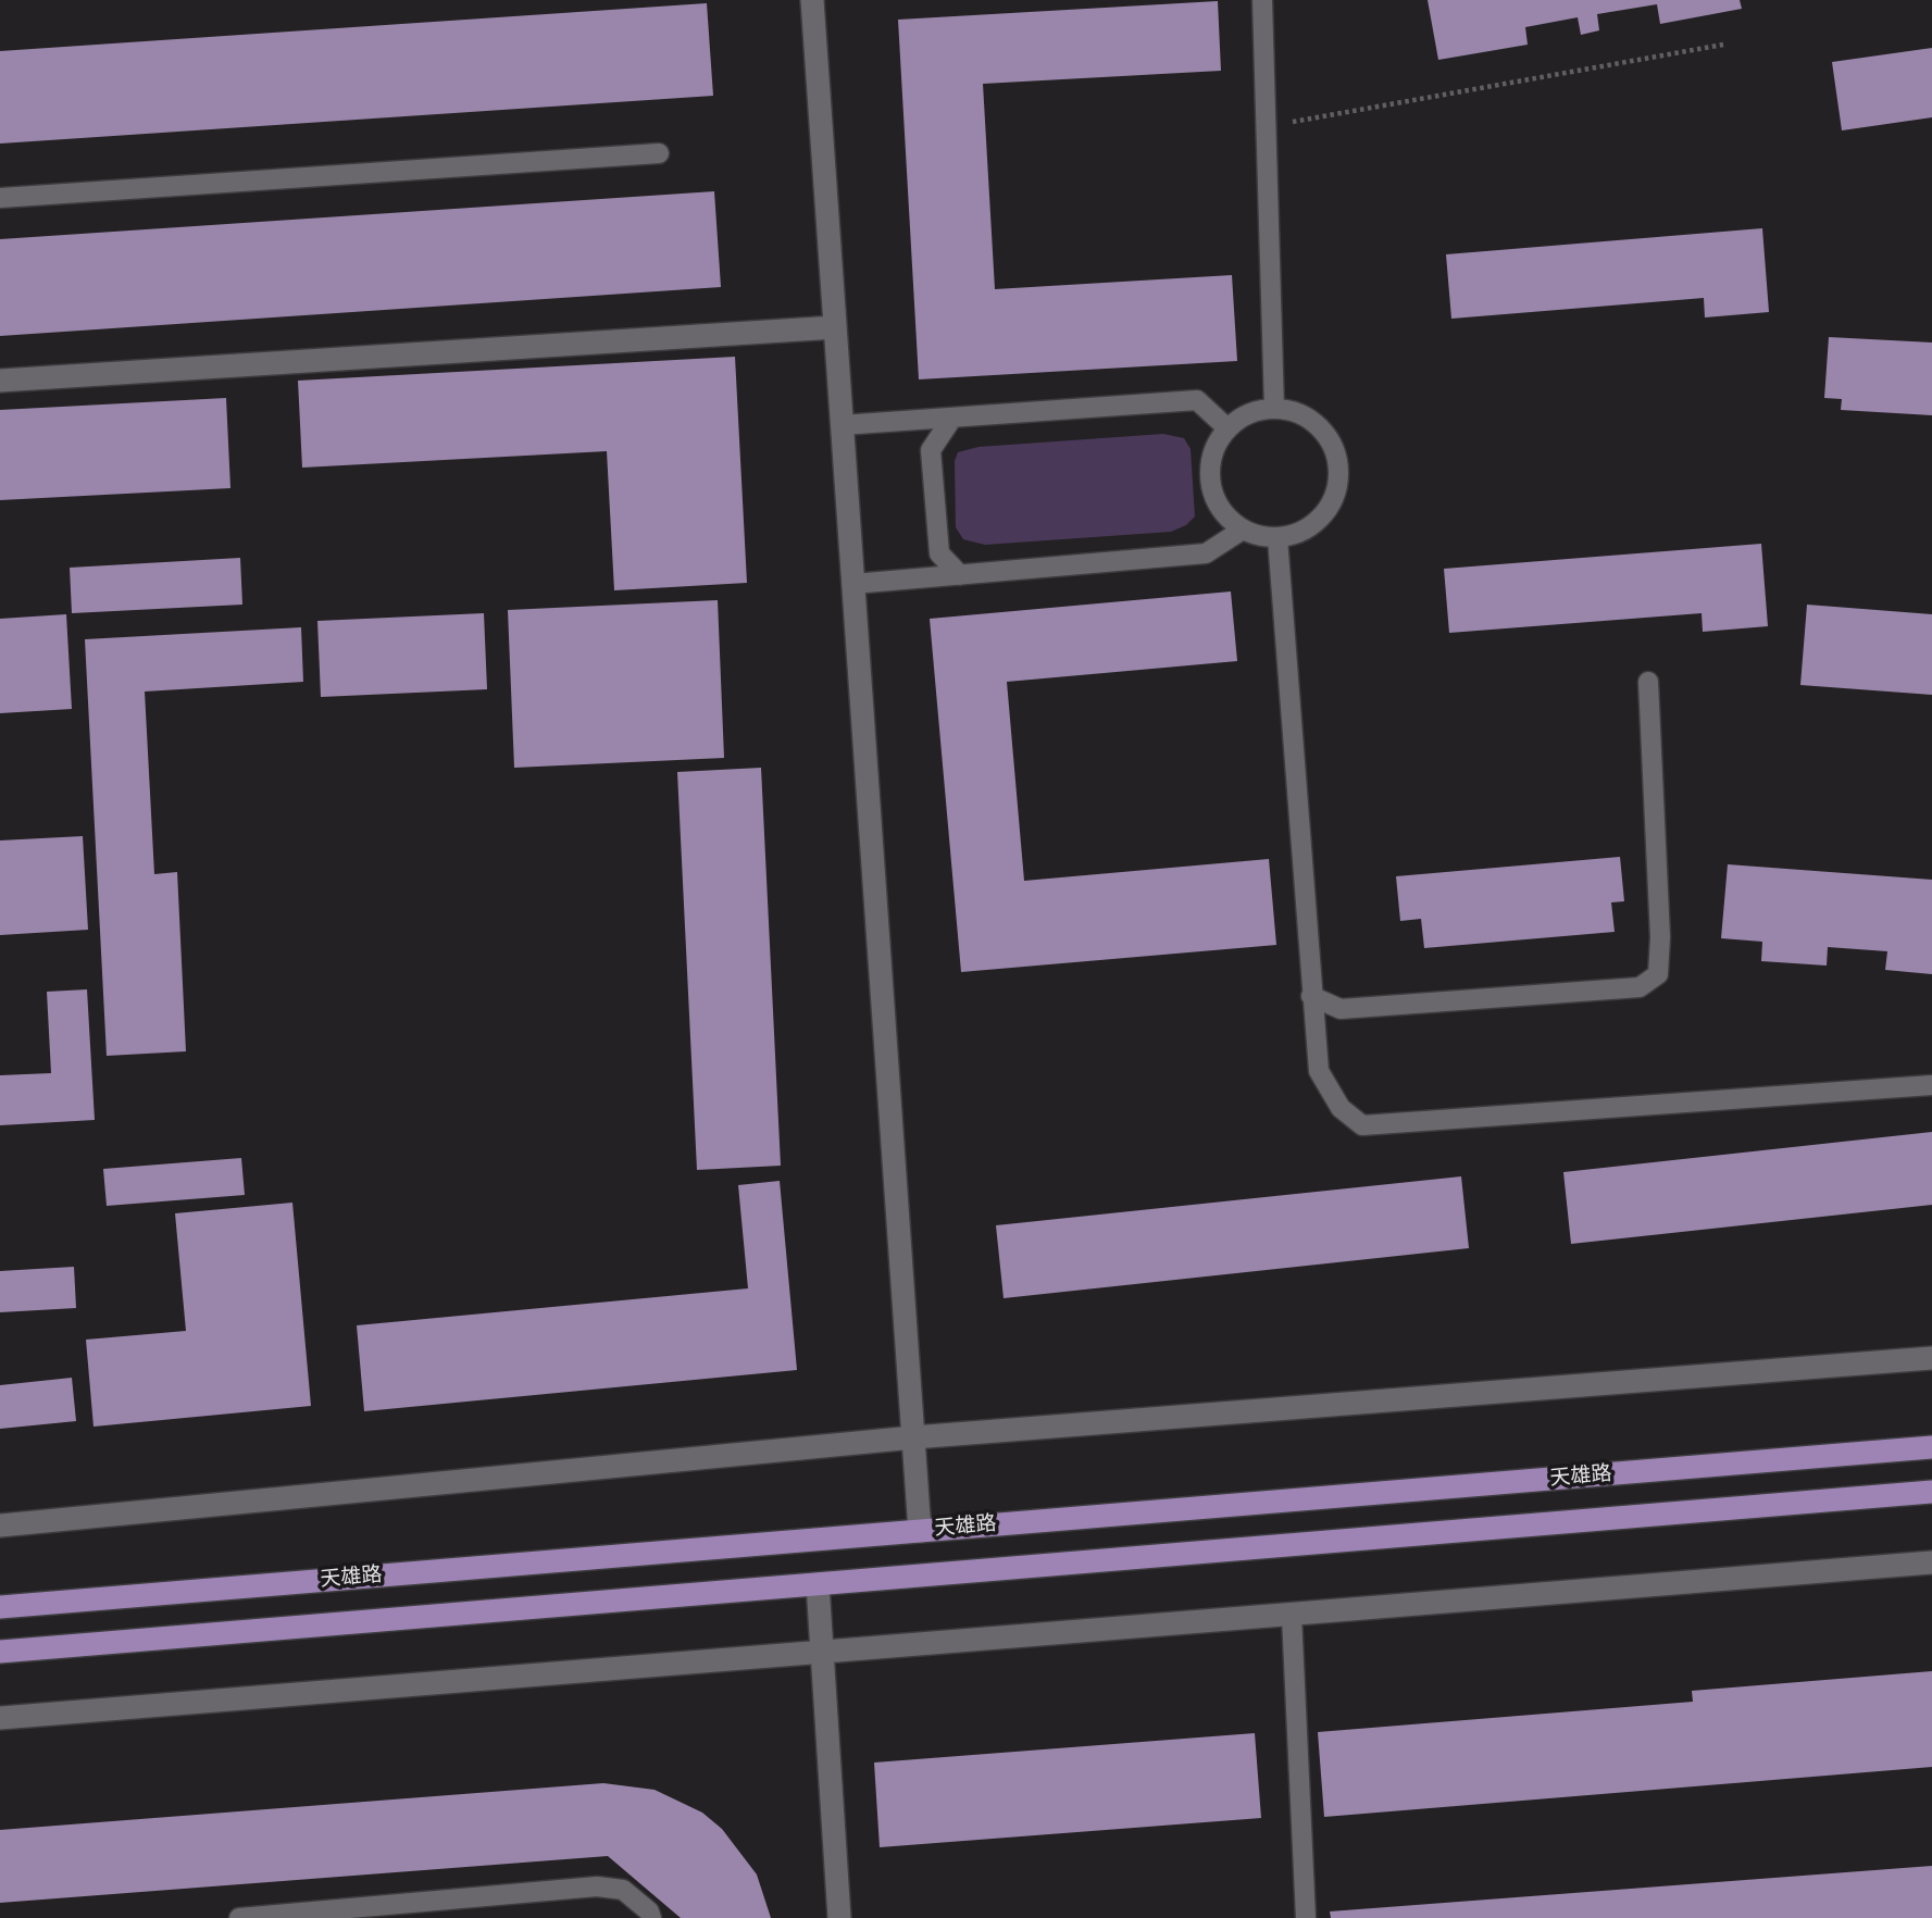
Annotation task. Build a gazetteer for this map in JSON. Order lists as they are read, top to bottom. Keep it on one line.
{"streets":{"main road":["天雄路"]}}
